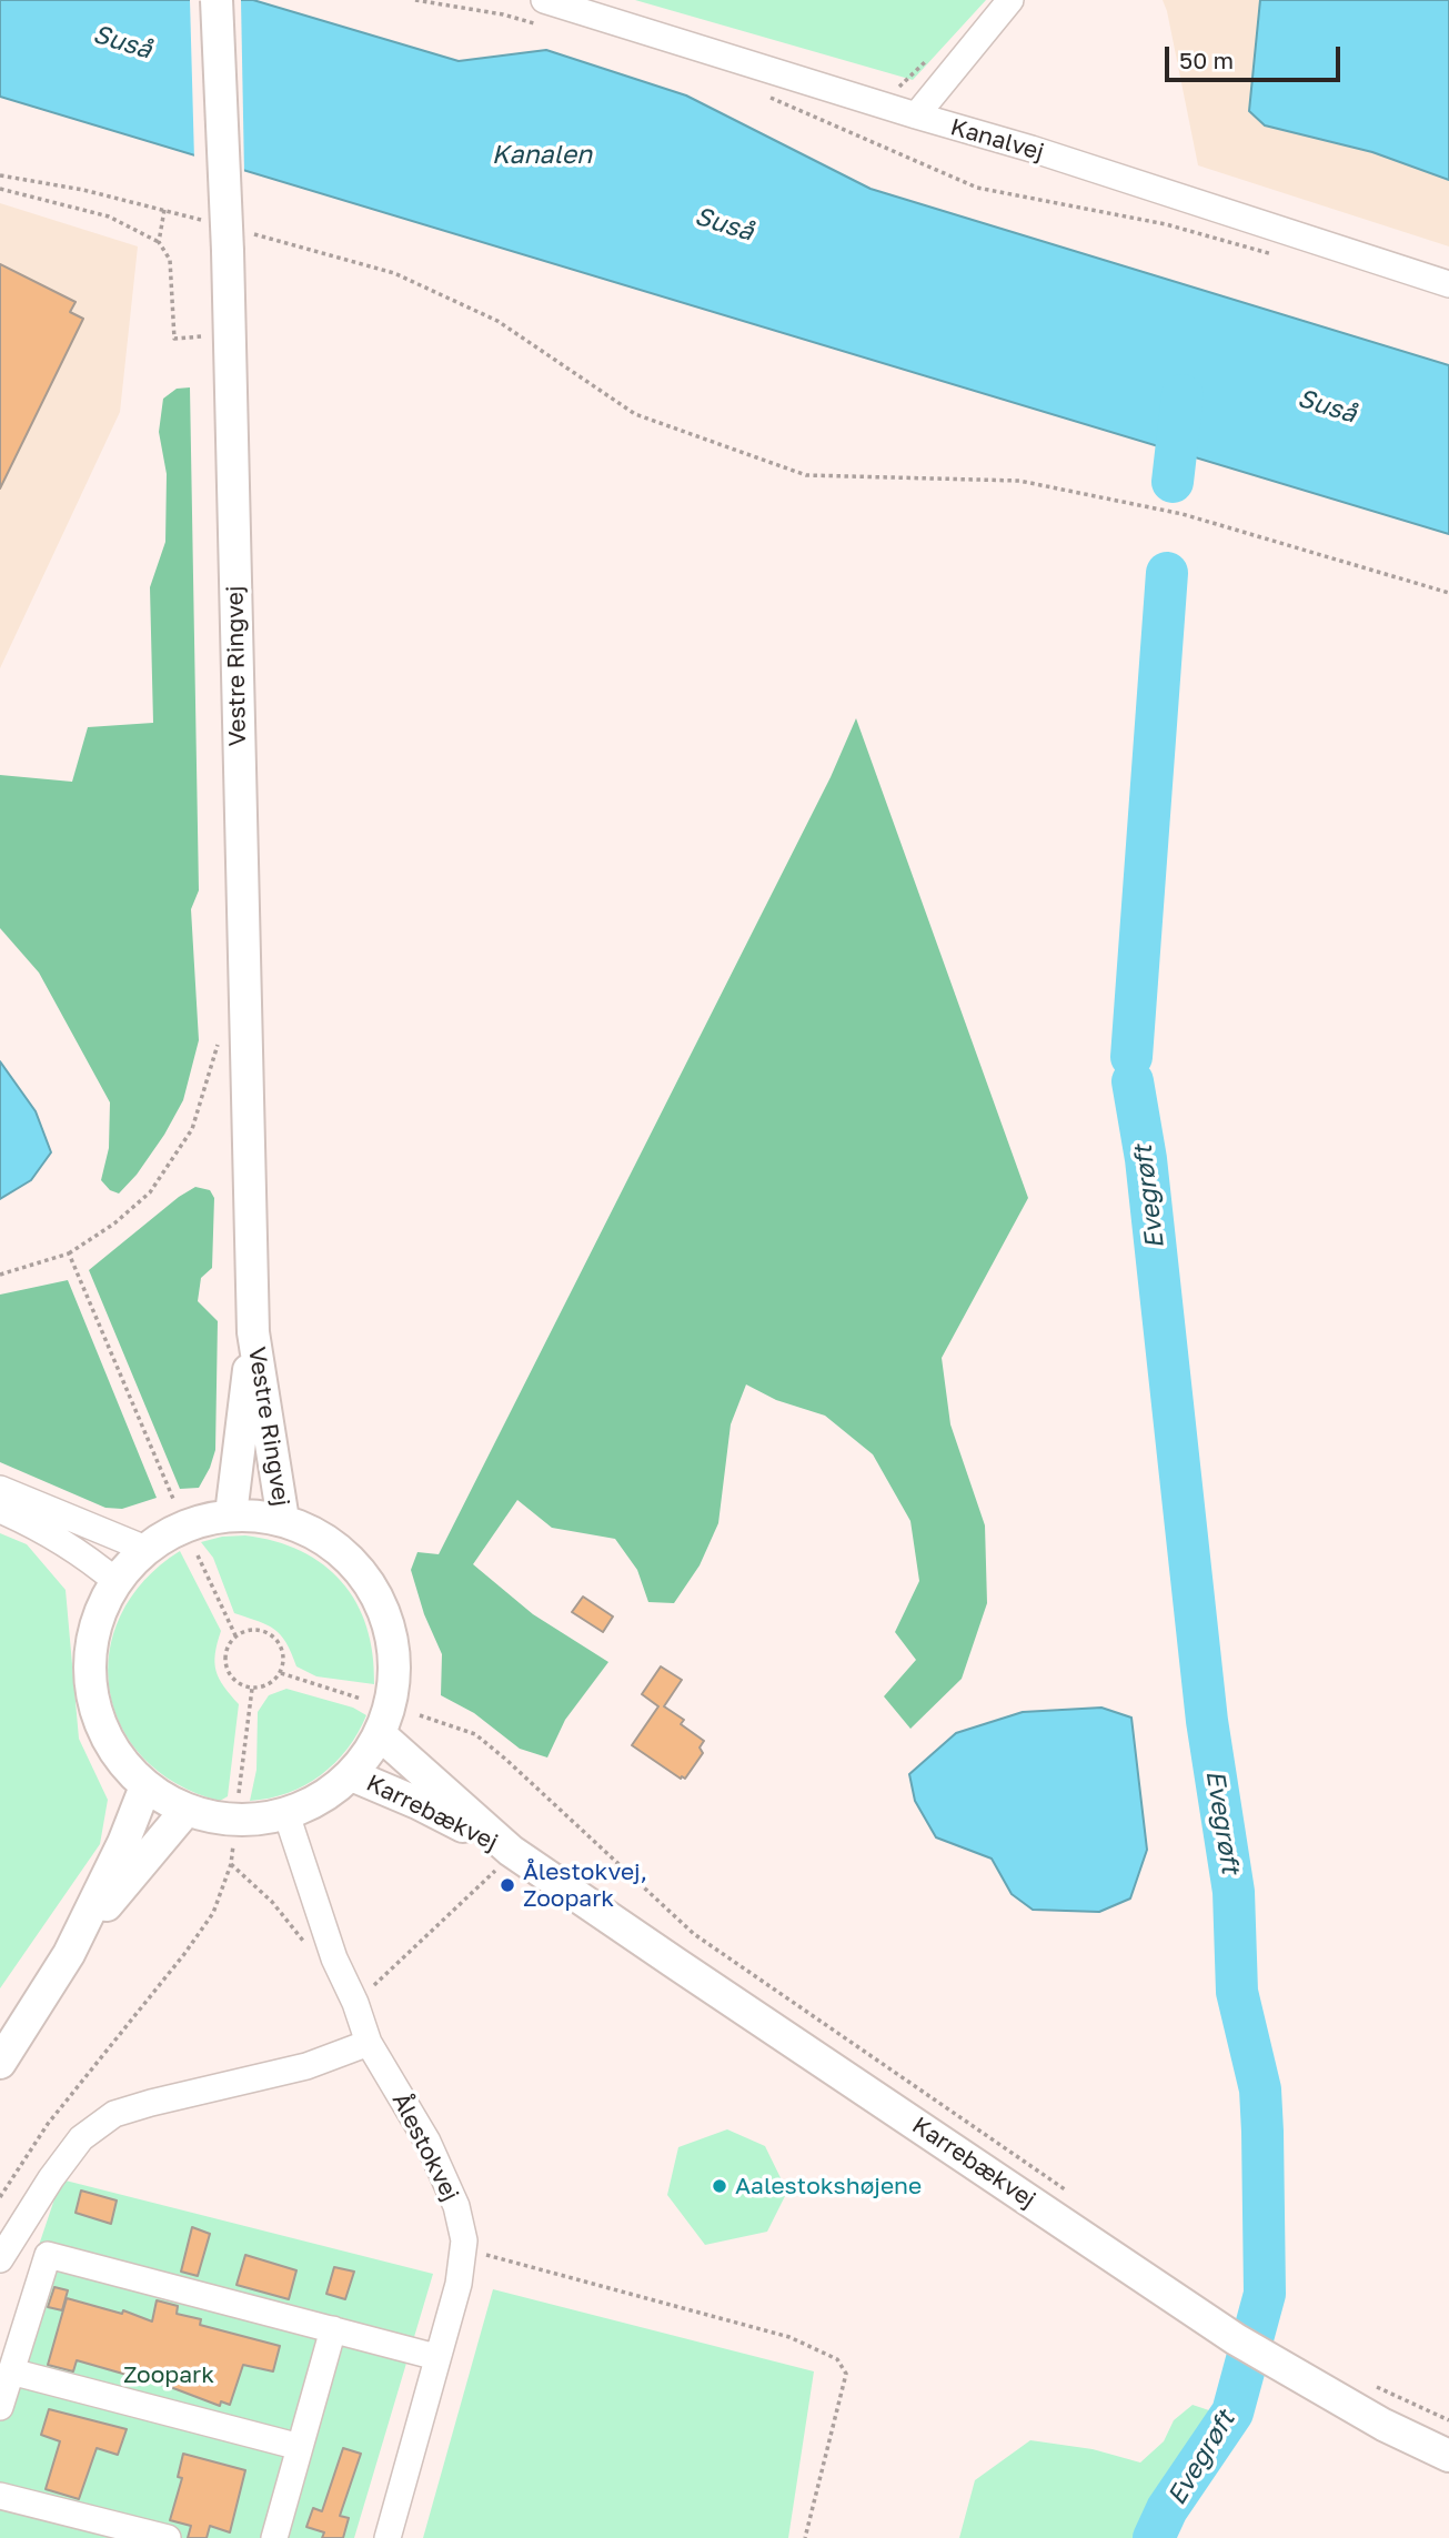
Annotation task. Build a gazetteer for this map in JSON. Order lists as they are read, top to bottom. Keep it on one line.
{"streets":{"main road":["Vestre Ringvej","Karrebækvej"],"street":["Kanalvej","Ålestokvej"]},"water":["Suså","Kanalen","Evegrøft"],"parks":["Zoopark"],"places":["Ålestokvej, Zoopark","Aalestokshøjene"],"scale_bar":"50 m"}
